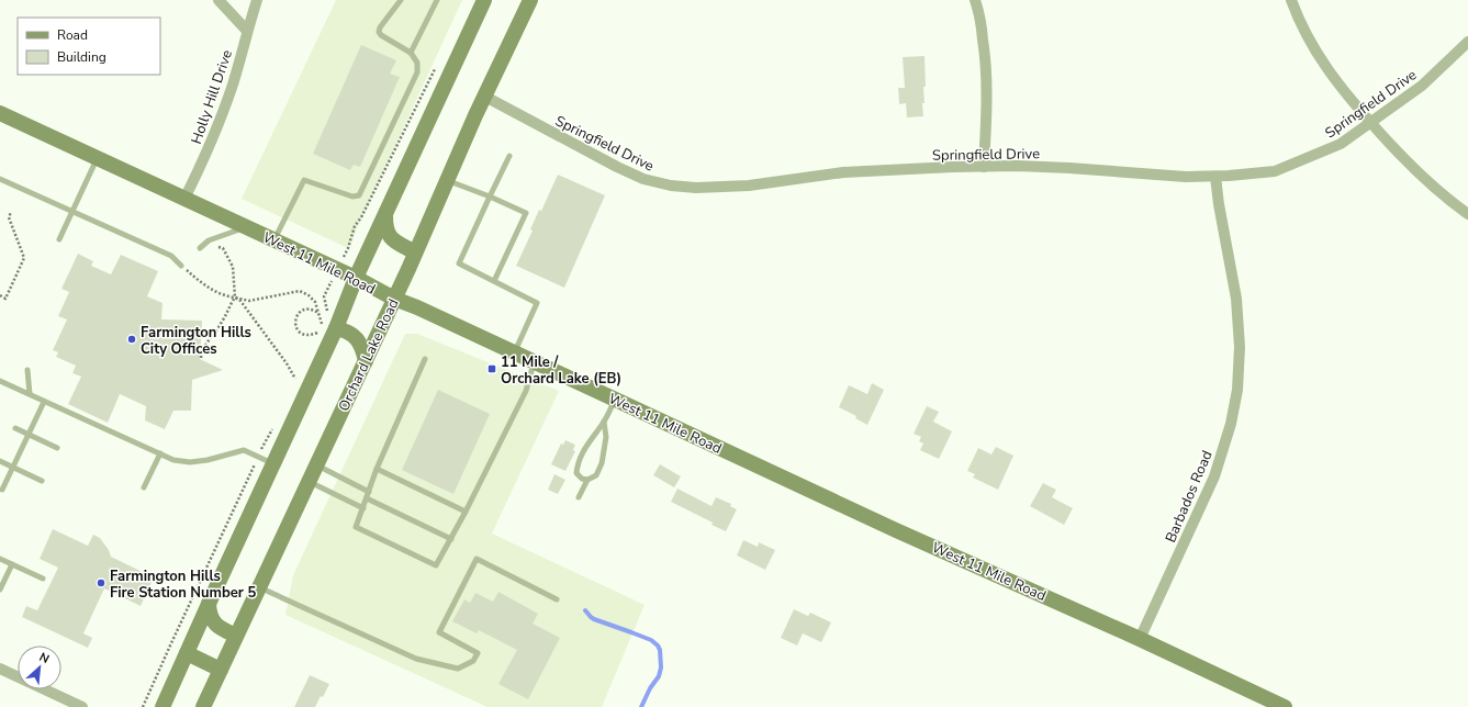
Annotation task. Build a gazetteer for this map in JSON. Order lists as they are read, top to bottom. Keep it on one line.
{"streets":{"main road":["West 11 Mile Road","Orchard Lake Road"],"street":["Holly Hill Drive","Springfield Drive","Barbados Road"]},"crossings":[["Holly Hill Drive","West 11 Mile Road"],["Springfield Drive","Orchard Lake Road"],["Springfield Drive","Barbados Road"],["West 11 Mile Road","Orchard Lake Road"],["West 11 Mile Road","Barbados Road"]],"places":{"other":["Farmington Hills City Offices","Farmington Hills Fire Station Number 5"],"transit":["11 Mile / Orchard Lake (EB)"]},"legend":["Road","Building"],"north":"top right"}
